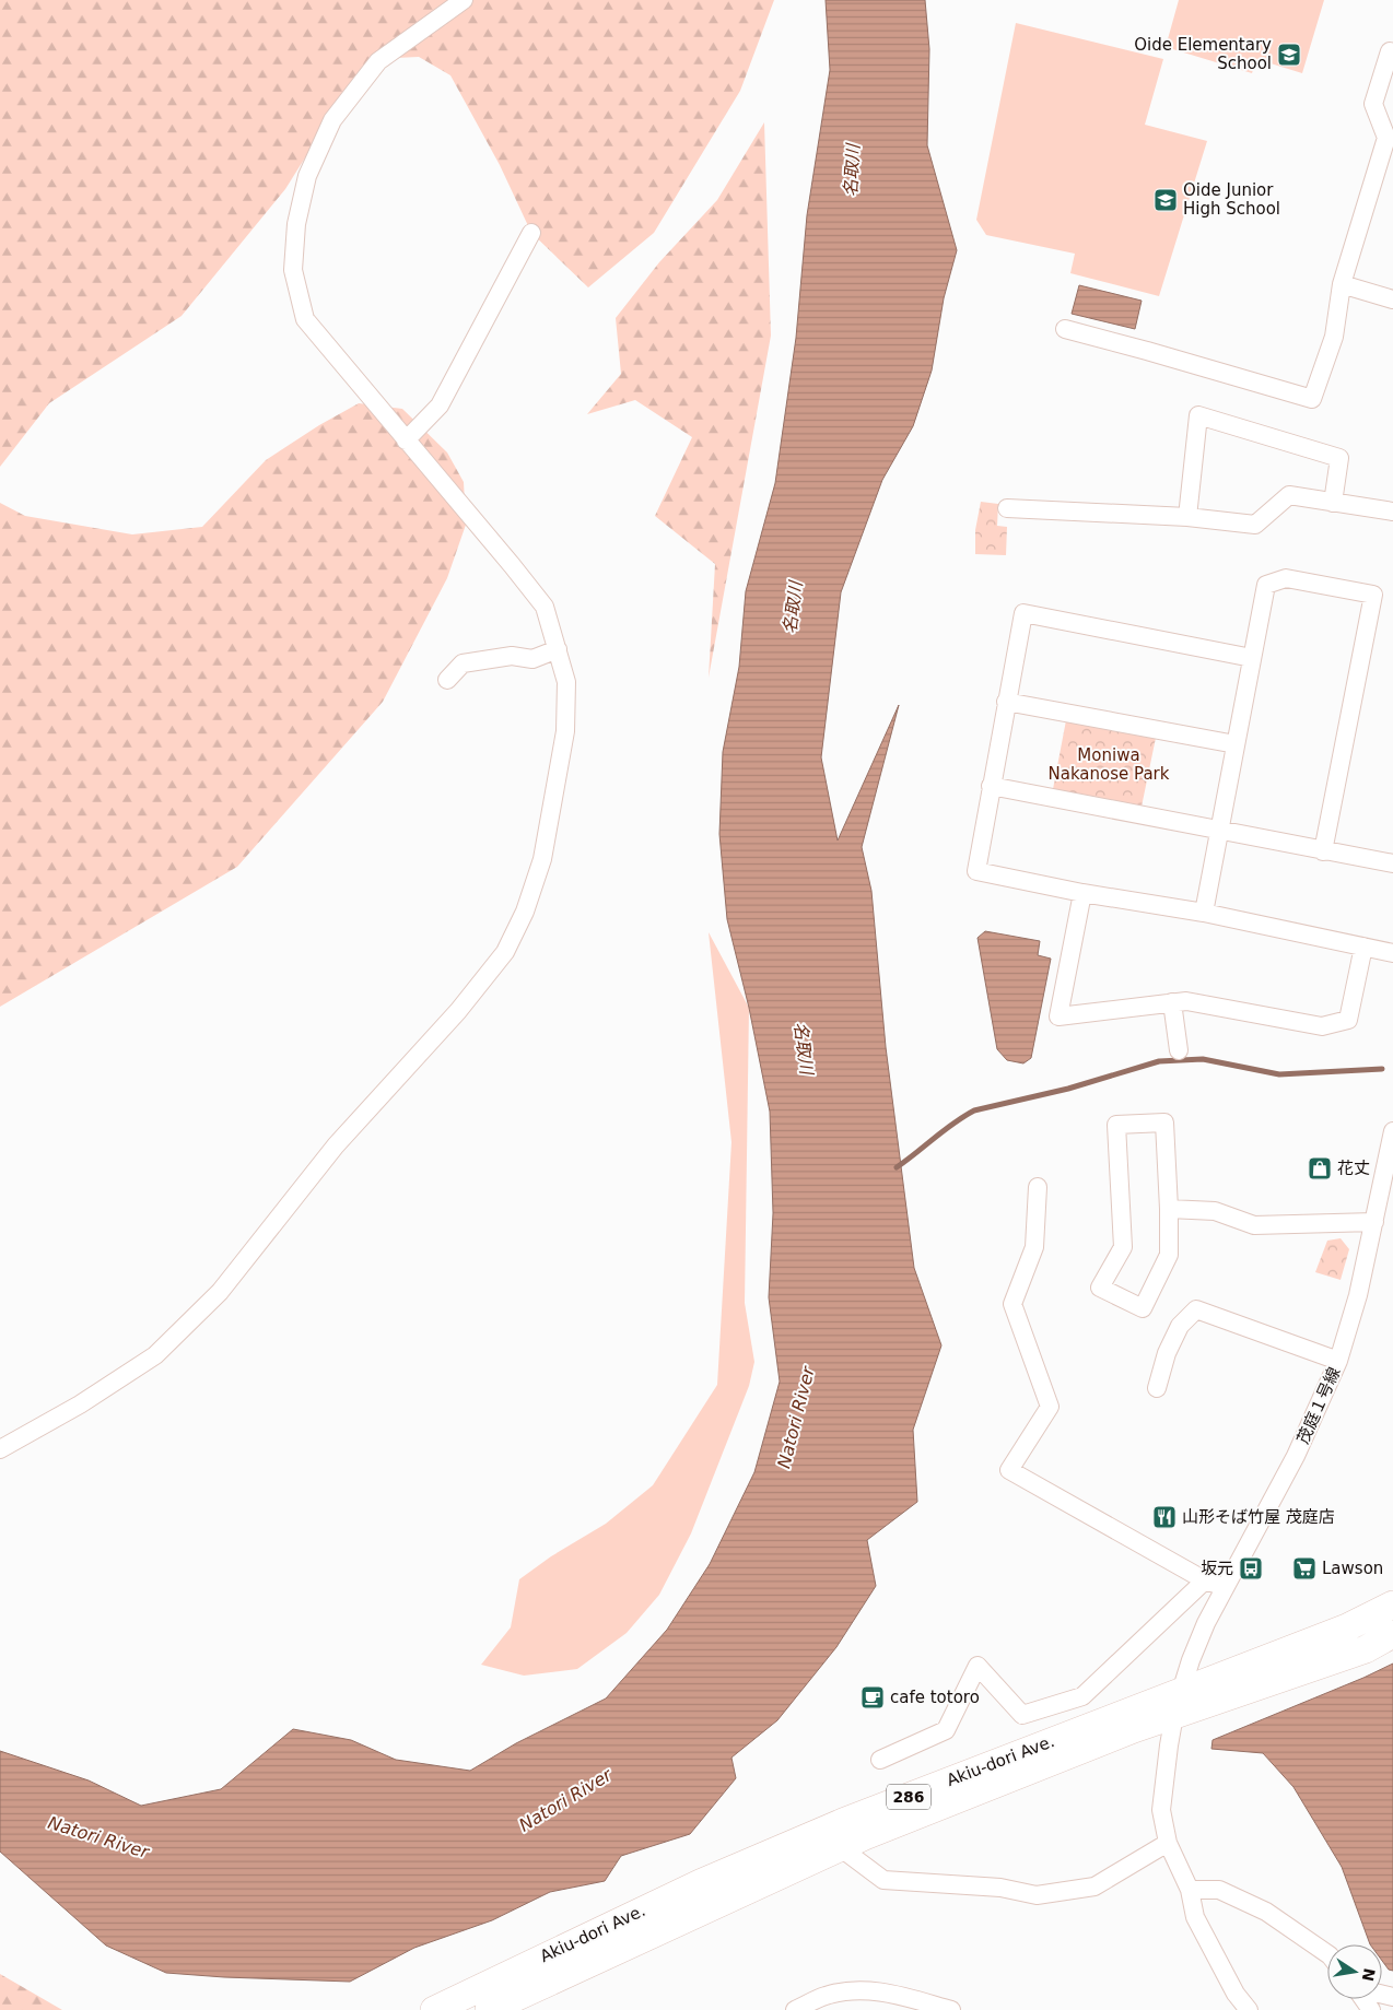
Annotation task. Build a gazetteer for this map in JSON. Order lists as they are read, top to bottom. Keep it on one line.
{"streets":{"highway":["Akiu-dori Ave.","286"],"street":["茂庭１号線"]},"crossings":[["茂庭１号線","Akiu-dori Ave."]],"water":["名取川","Natori River"],"parks":["Moniwa Nakanose Park"],"places":{"school or university":["Oide Elementary School","Oide Junior High School"],"shop":["花丈"],"restaurant":["山形そば竹屋 茂庭店"],"bus stop":["坂元"],"supermarket":["Lawson"],"cafe":["cafe totoro"]},"north":"right"}
